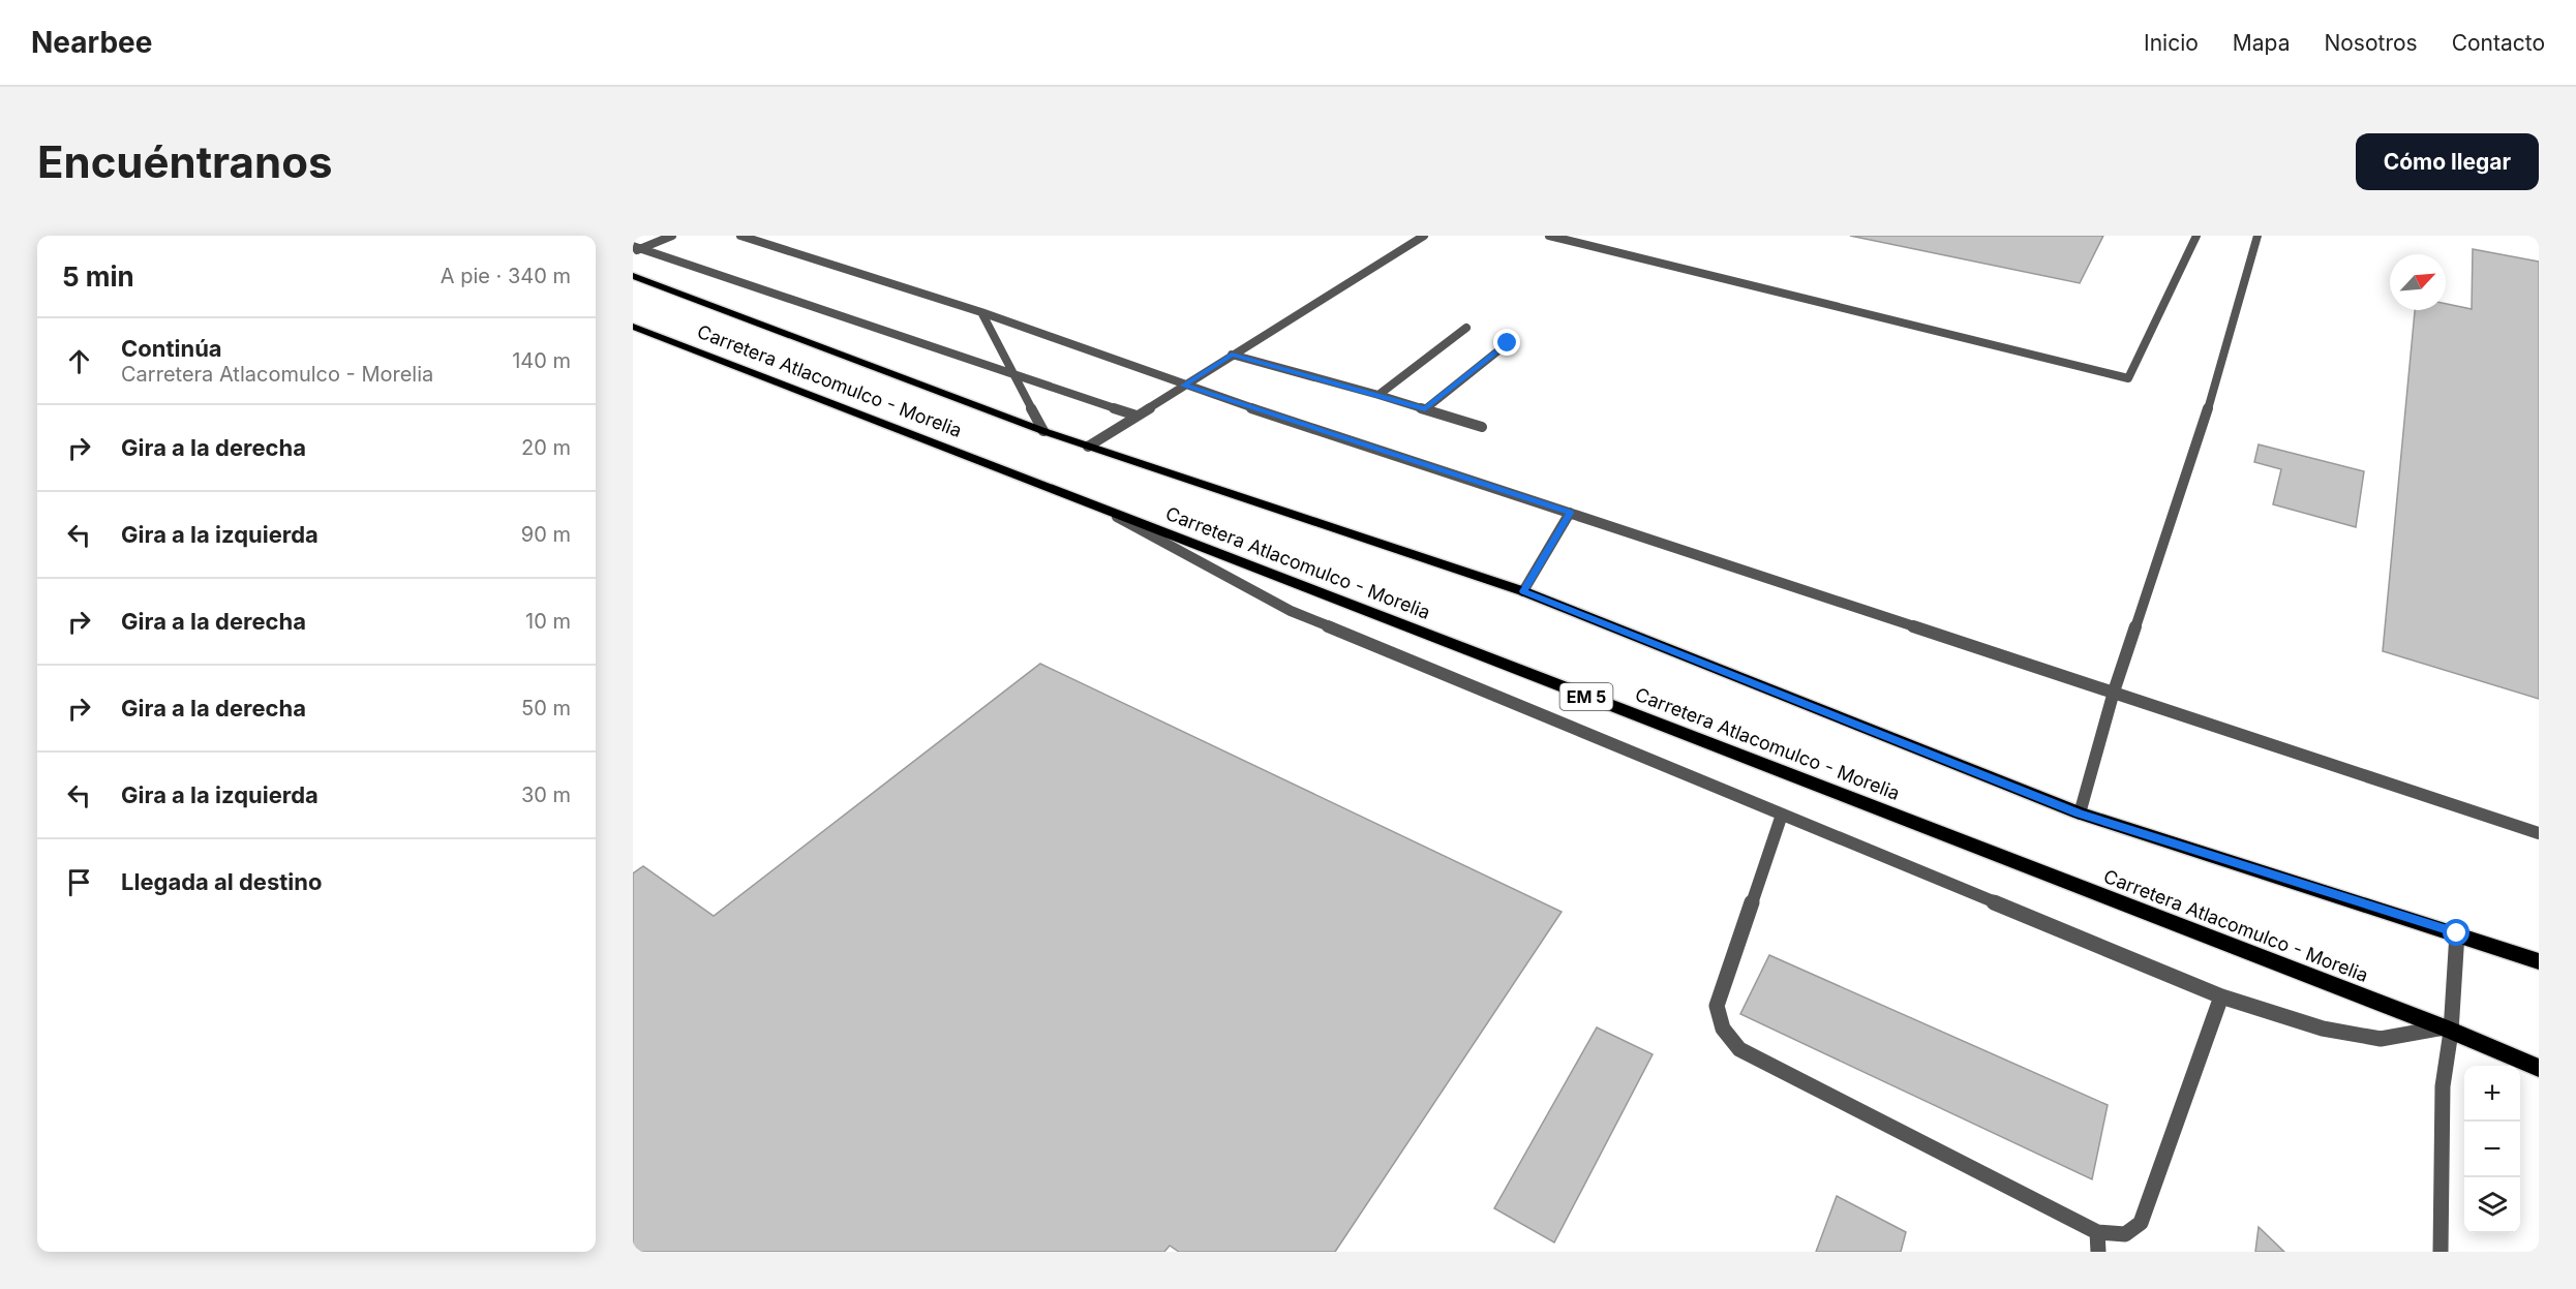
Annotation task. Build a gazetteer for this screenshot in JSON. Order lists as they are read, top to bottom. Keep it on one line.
{"streets":{"main road":["Carretera Atlacomulco - Morelia","EM 5"]},"north":"top right","page":{"header":"Nearbee","nav":["Inicio","Mapa","Nosotros","Contacto"],"buttons":"Cómo llegar","title":"Encuéntranos","heading":["5 min","A pie · 340 m"],"list":[["Continúa","Carretera Atlacomulco - Morelia","140 m"],["Gira a la derecha","20 m"],["Gira a la izquierda","90 m"],["Gira a la derecha","10 m"],["Gira a la derecha","50 m"],["Gira a la izquierda","30 m"],"Llegada al destino"],"map_buttons":["+","−"]}}
